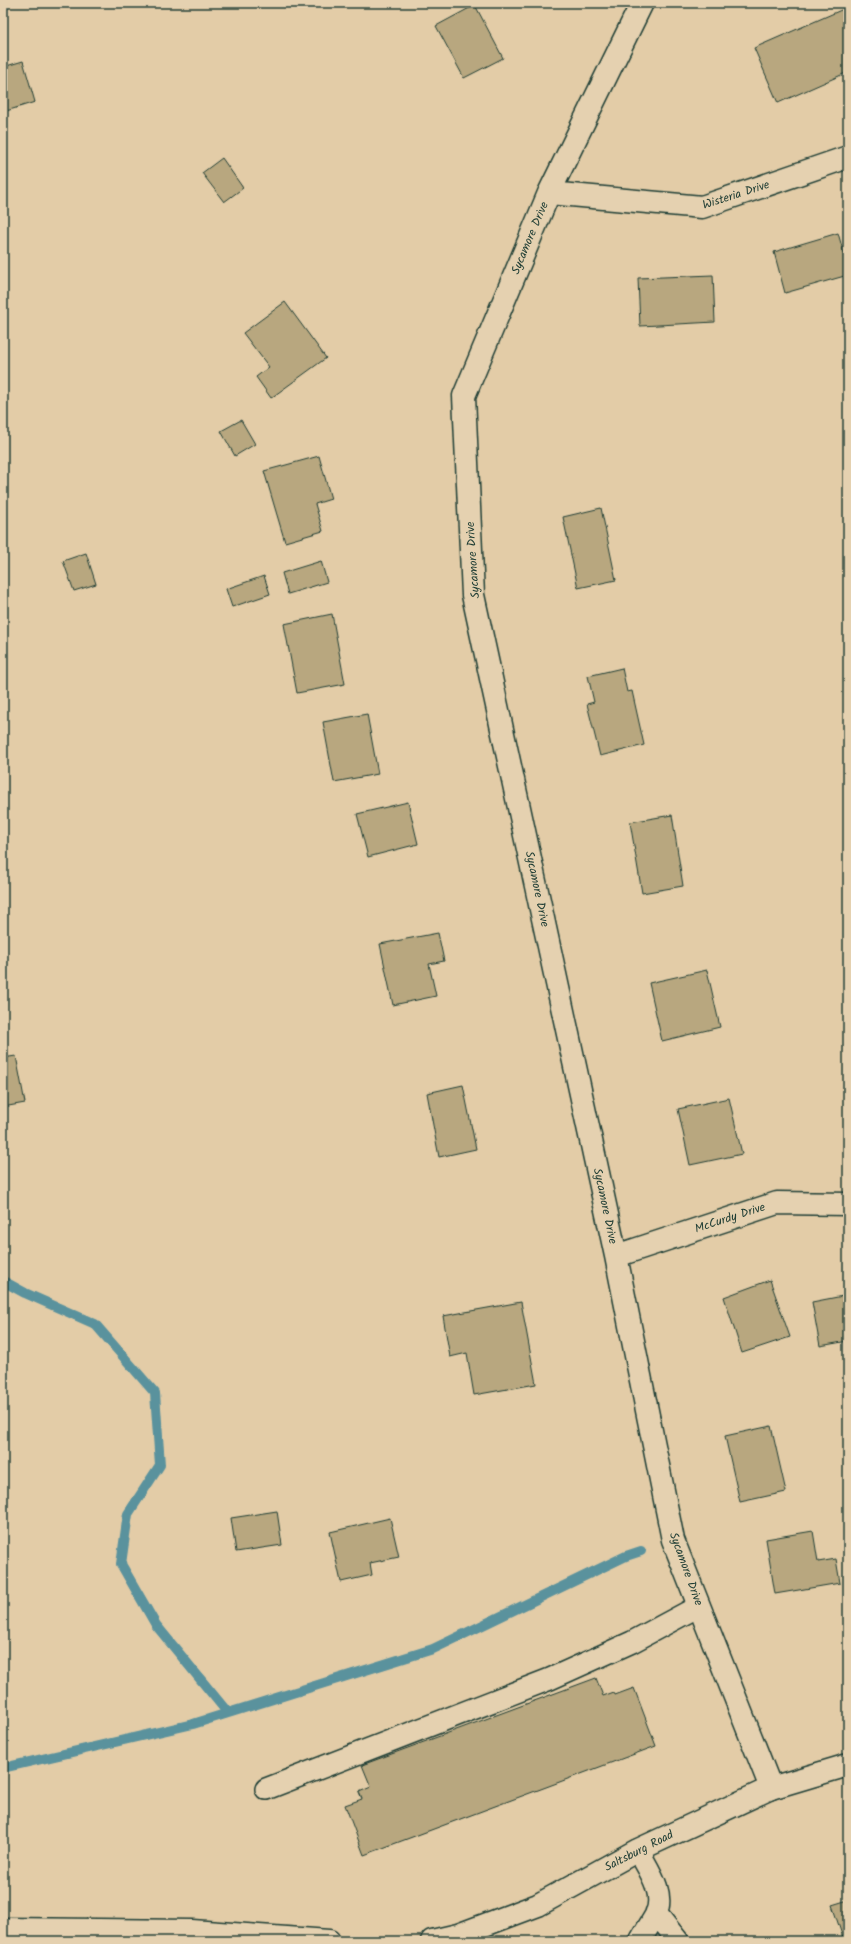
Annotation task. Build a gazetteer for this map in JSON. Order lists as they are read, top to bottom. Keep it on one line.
{"streets":{"street":["Wisteria Drive","Sycamore Drive","McCurdy Drive","Saltsburg Road"]},"crossings":[["Wisteria Drive","Sycamore Drive"],["Sycamore Drive","McCurdy Drive"],["Sycamore Drive","Saltsburg Road"]]}
